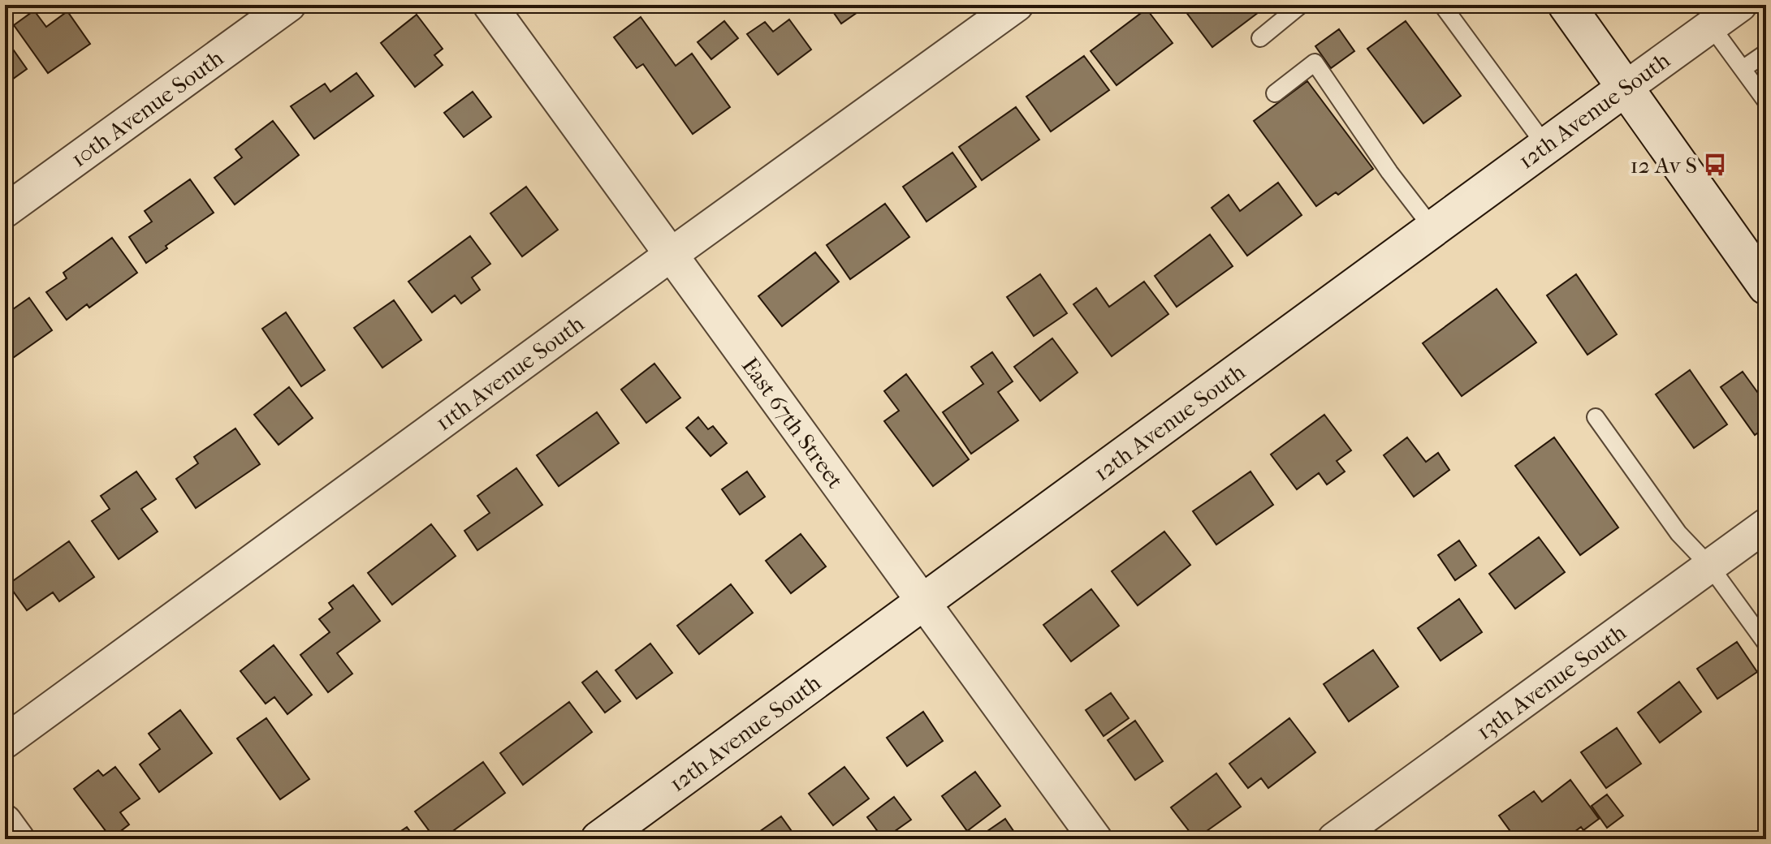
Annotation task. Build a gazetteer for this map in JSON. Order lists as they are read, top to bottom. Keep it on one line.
{"streets":{"street":["10th Avenue South","12th Avenue South","11th Avenue South","East 67th Street","13th Avenue South"]},"crossings":[["12th Avenue South","East 67th Street"],["11th Avenue South","East 67th Street"]],"places":{"bus stop":["12 Av S"]}}
